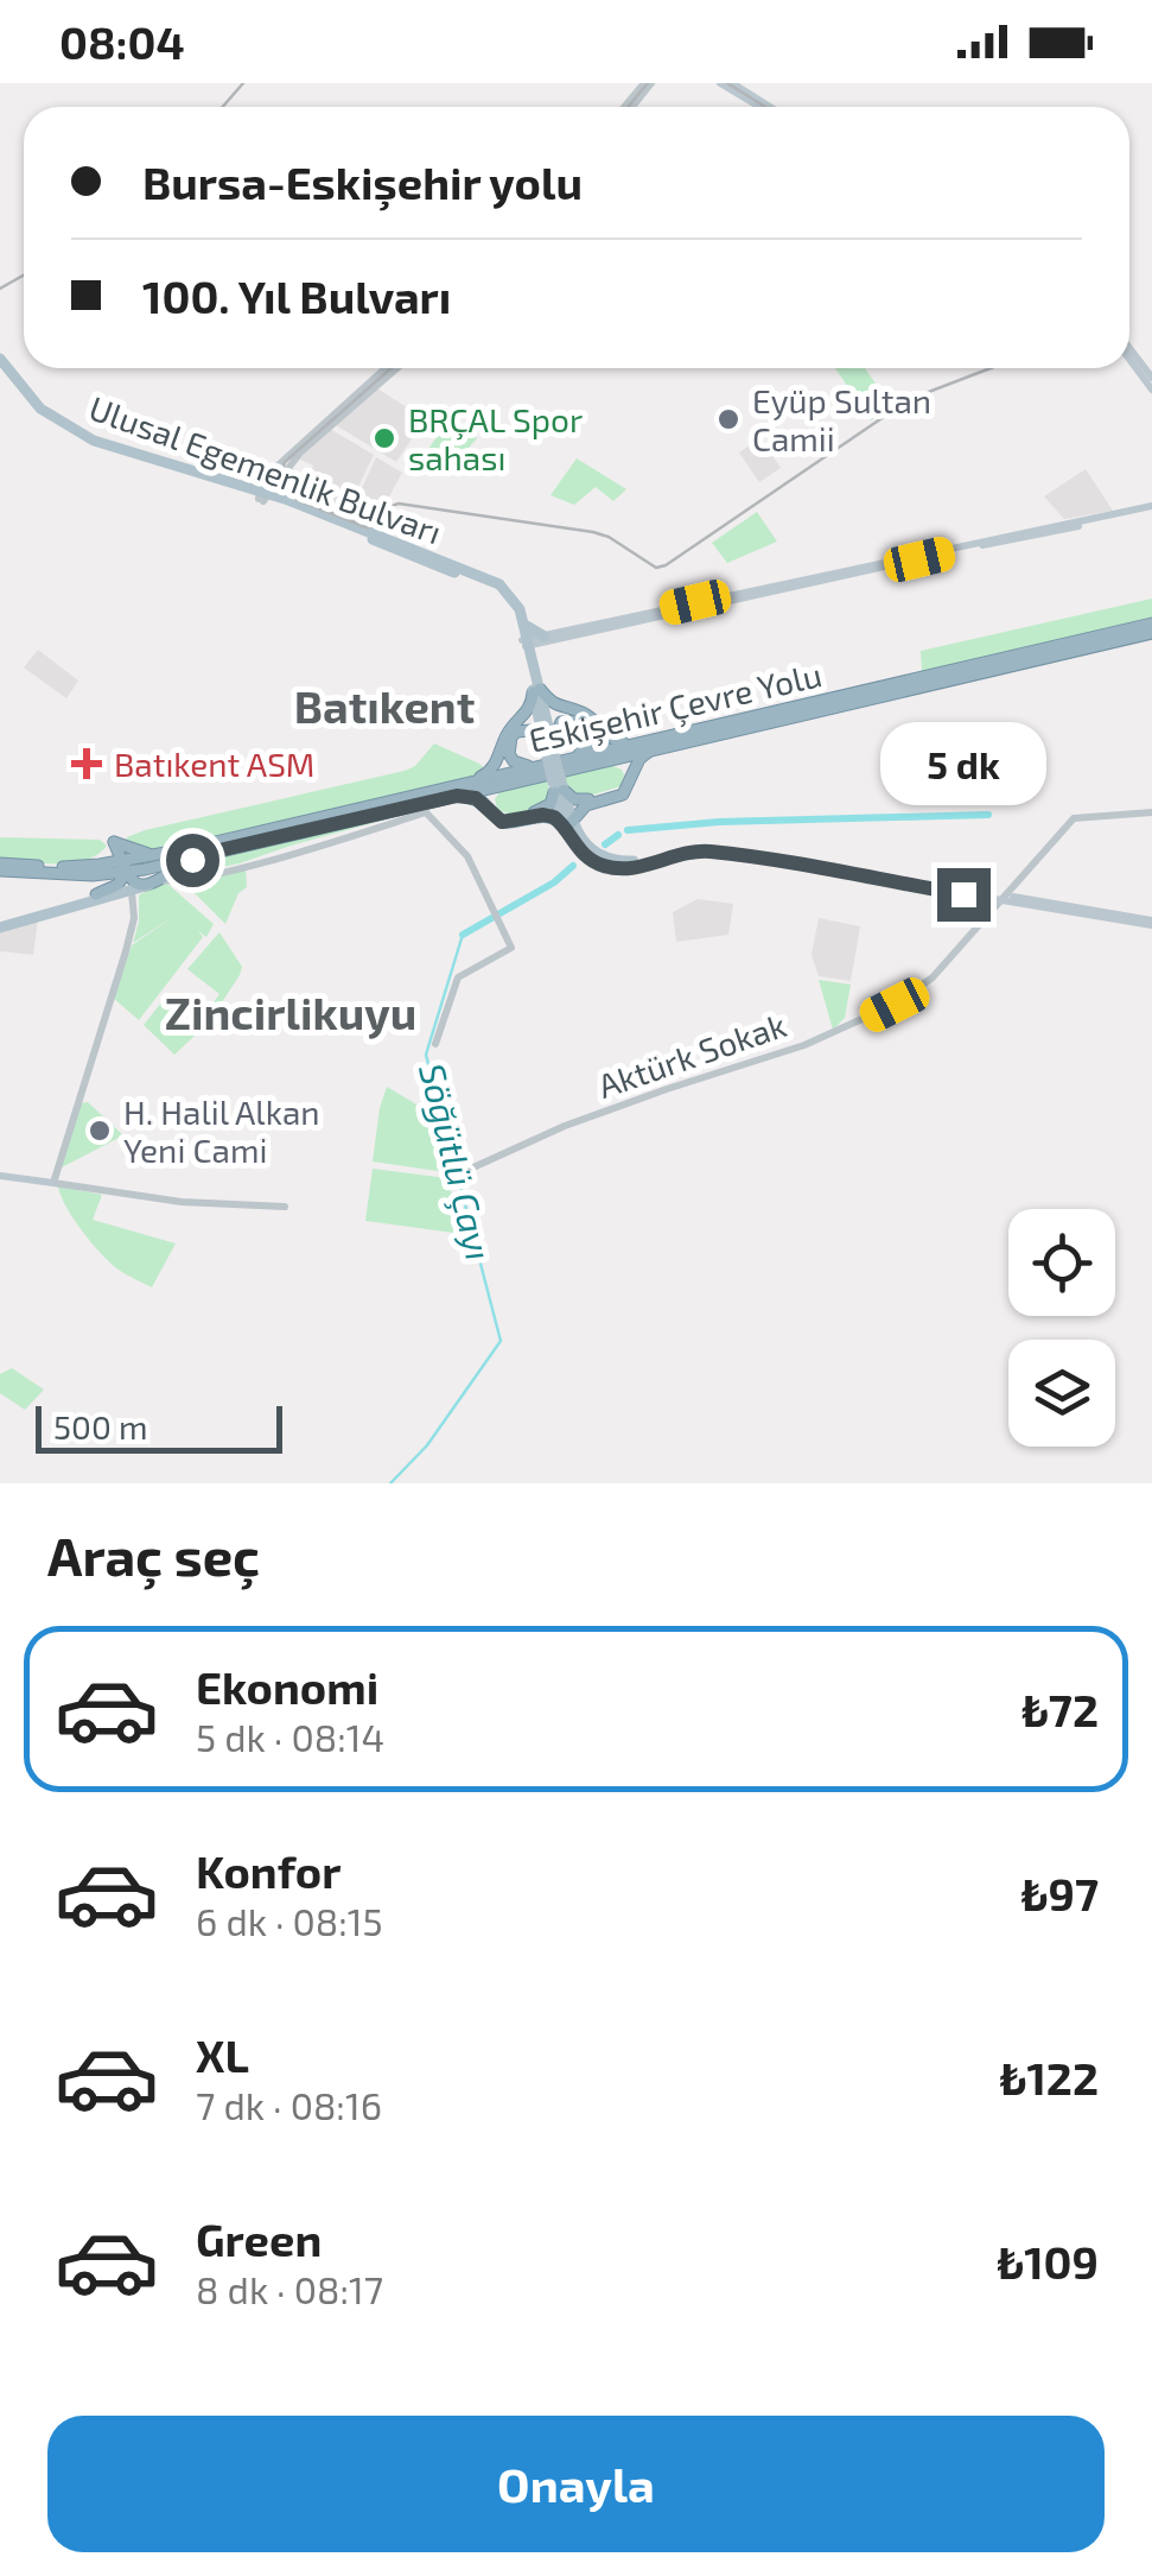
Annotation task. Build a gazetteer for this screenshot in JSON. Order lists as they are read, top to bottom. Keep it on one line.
{"streets":{"highway":["Eskişehir Çevre Yolu"],"main road":["Ulusal Egemenlik Bulvarı"],"street":["Aktürk Sokak"]},"crossings":[["Ulusal Egemenlik Bulvarı","Eskişehir Çevre Yolu"]],"districts":["Batıkent","Zincirlikuyu"],"water":["Söğütlü Çayı"],"places":{"other":["Eyüp Sultan Camii","BRÇAL Spor sahası","H. Halil Alkan Yeni Cami"],"health":["Batıkent ASM"]},"scale_bar":"500 m","page":{"status":"08:04","banner":["Bursa-Eskişehir yolu","100. Yıl Bulvarı"],"bubble":"5 dk","scale":"500 m","heading":"Araç seç","list":[{"name":"Ekonomi","note":"5 dk · 08:14","value":"₺72"},{"name":"Konfor","note":"6 dk · 08:15","value":"₺97"},{"name":"XL","note":"7 dk · 08:16","value":"₺122"},{"name":"Green","note":"8 dk · 08:17","value":"₺109"}],"buttons":"Onayla"}}
